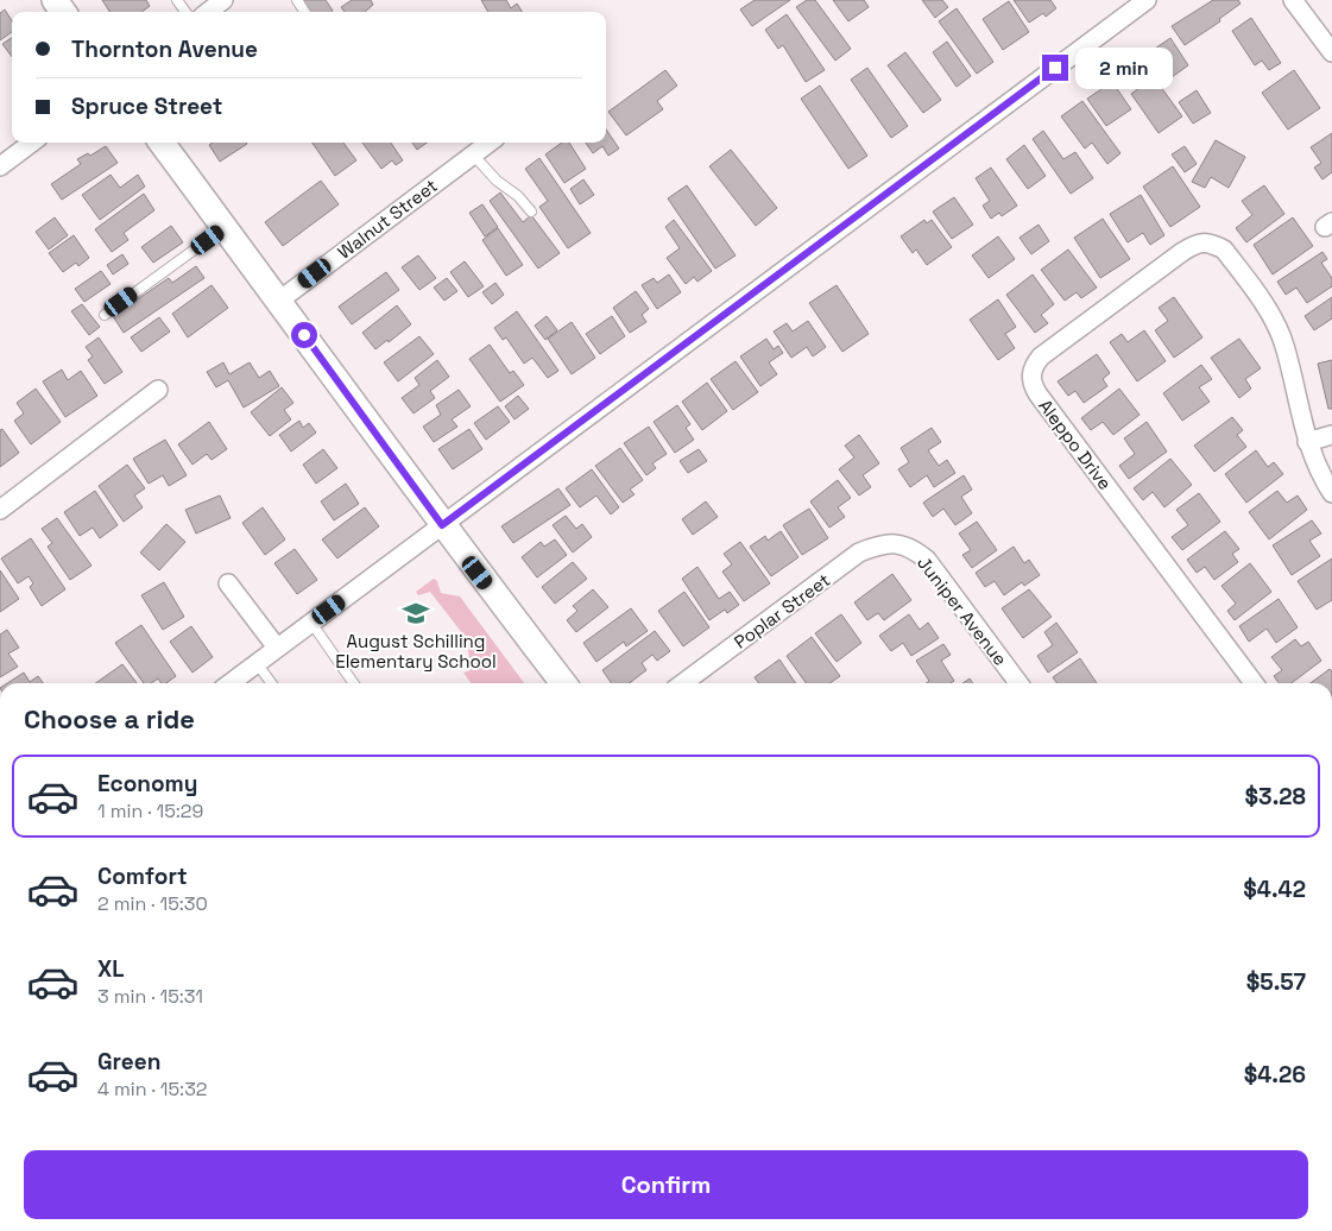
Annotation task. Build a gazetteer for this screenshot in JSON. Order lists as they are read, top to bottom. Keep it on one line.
{"streets":{"street":["Walnut Street","Aleppo Drive","Poplar Street","Juniper Avenue"]},"crossings":[["Poplar Street","Juniper Avenue"]],"places":{"school or university":["August Schilling Elementary School"]},"page":{"banner":["Thornton Avenue","Spruce Street"],"bubble":"2 min","heading":"Choose a ride","list":[{"name":"Economy","note":"1 min · 15:29","value":"$3.28"},{"name":"Comfort","note":"2 min · 15:30","value":"$4.42"},{"name":"XL","note":"3 min · 15:31","value":"$5.57"},{"name":"Green","note":"4 min · 15:32","value":"$4.26"}],"buttons":"Confirm"}}
